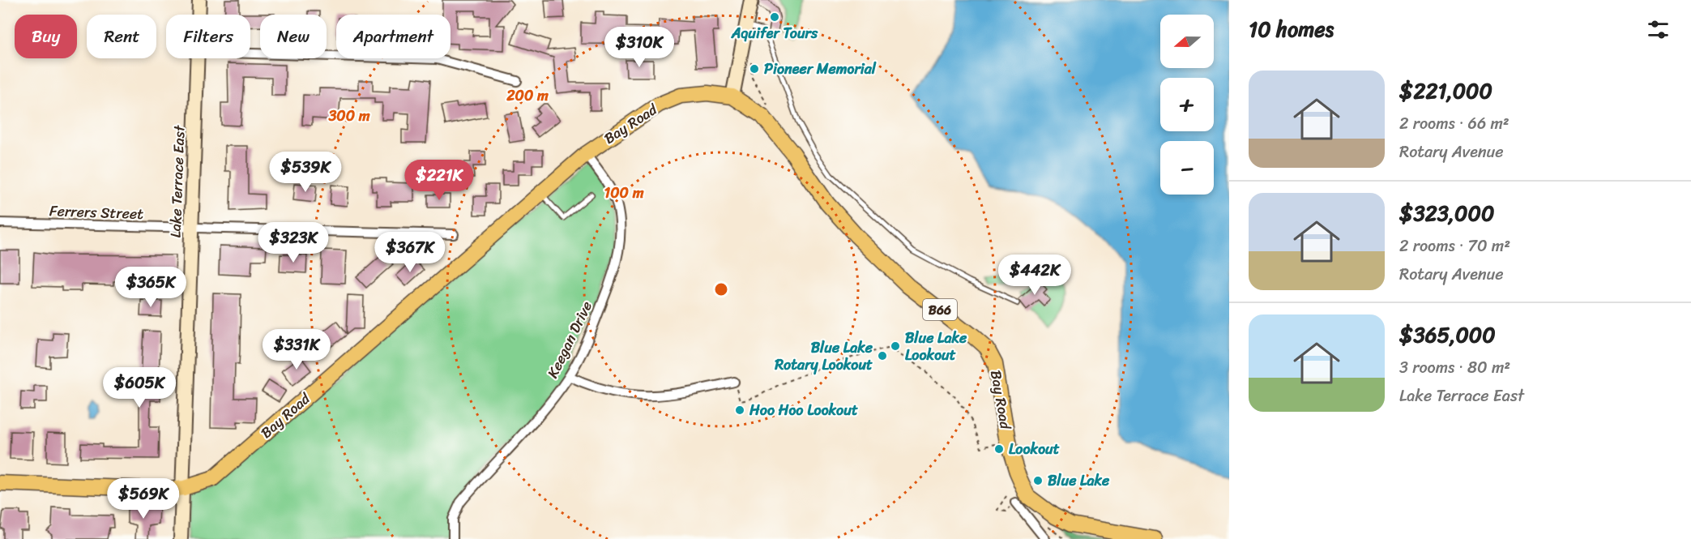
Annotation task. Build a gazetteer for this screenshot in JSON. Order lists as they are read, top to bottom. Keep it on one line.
{"streets":{"main road":["Bay Road","B66"],"street":["Lake Terrace East","Ferrers Street","Keegan Drive"]},"crossings":[["Bay Road","Lake Terrace East"],["Bay Road","Keegan Drive"],["Lake Terrace East","Ferrers Street"]],"places":["Aquifer Tours","Pioneer Memorial","Blue Lake Lookout","Blue Lake Rotary Lookout","Hoo Hoo Lookout","Lookout","Blue Lake"],"north":"left","page":{"heading":"10 homes","map_buttons":["+","−"],"chip":["Buy","Rent","Filters","New","Apartment"],"price":["$310K","$539K","$221K","$323K","$367K","$442K","$365K","$331K","$605K","$569K"],"list":[{"name":"$221,000","note":"2 rooms · 66 m² · Rotary Avenue"},{"name":"$323,000","note":"2 rooms · 70 m² · Rotary Avenue"},{"name":"$365,000","note":"3 rooms · 80 m² · Lake Terrace East"}]},"rings":["200 m","300 m","100 m"]}
